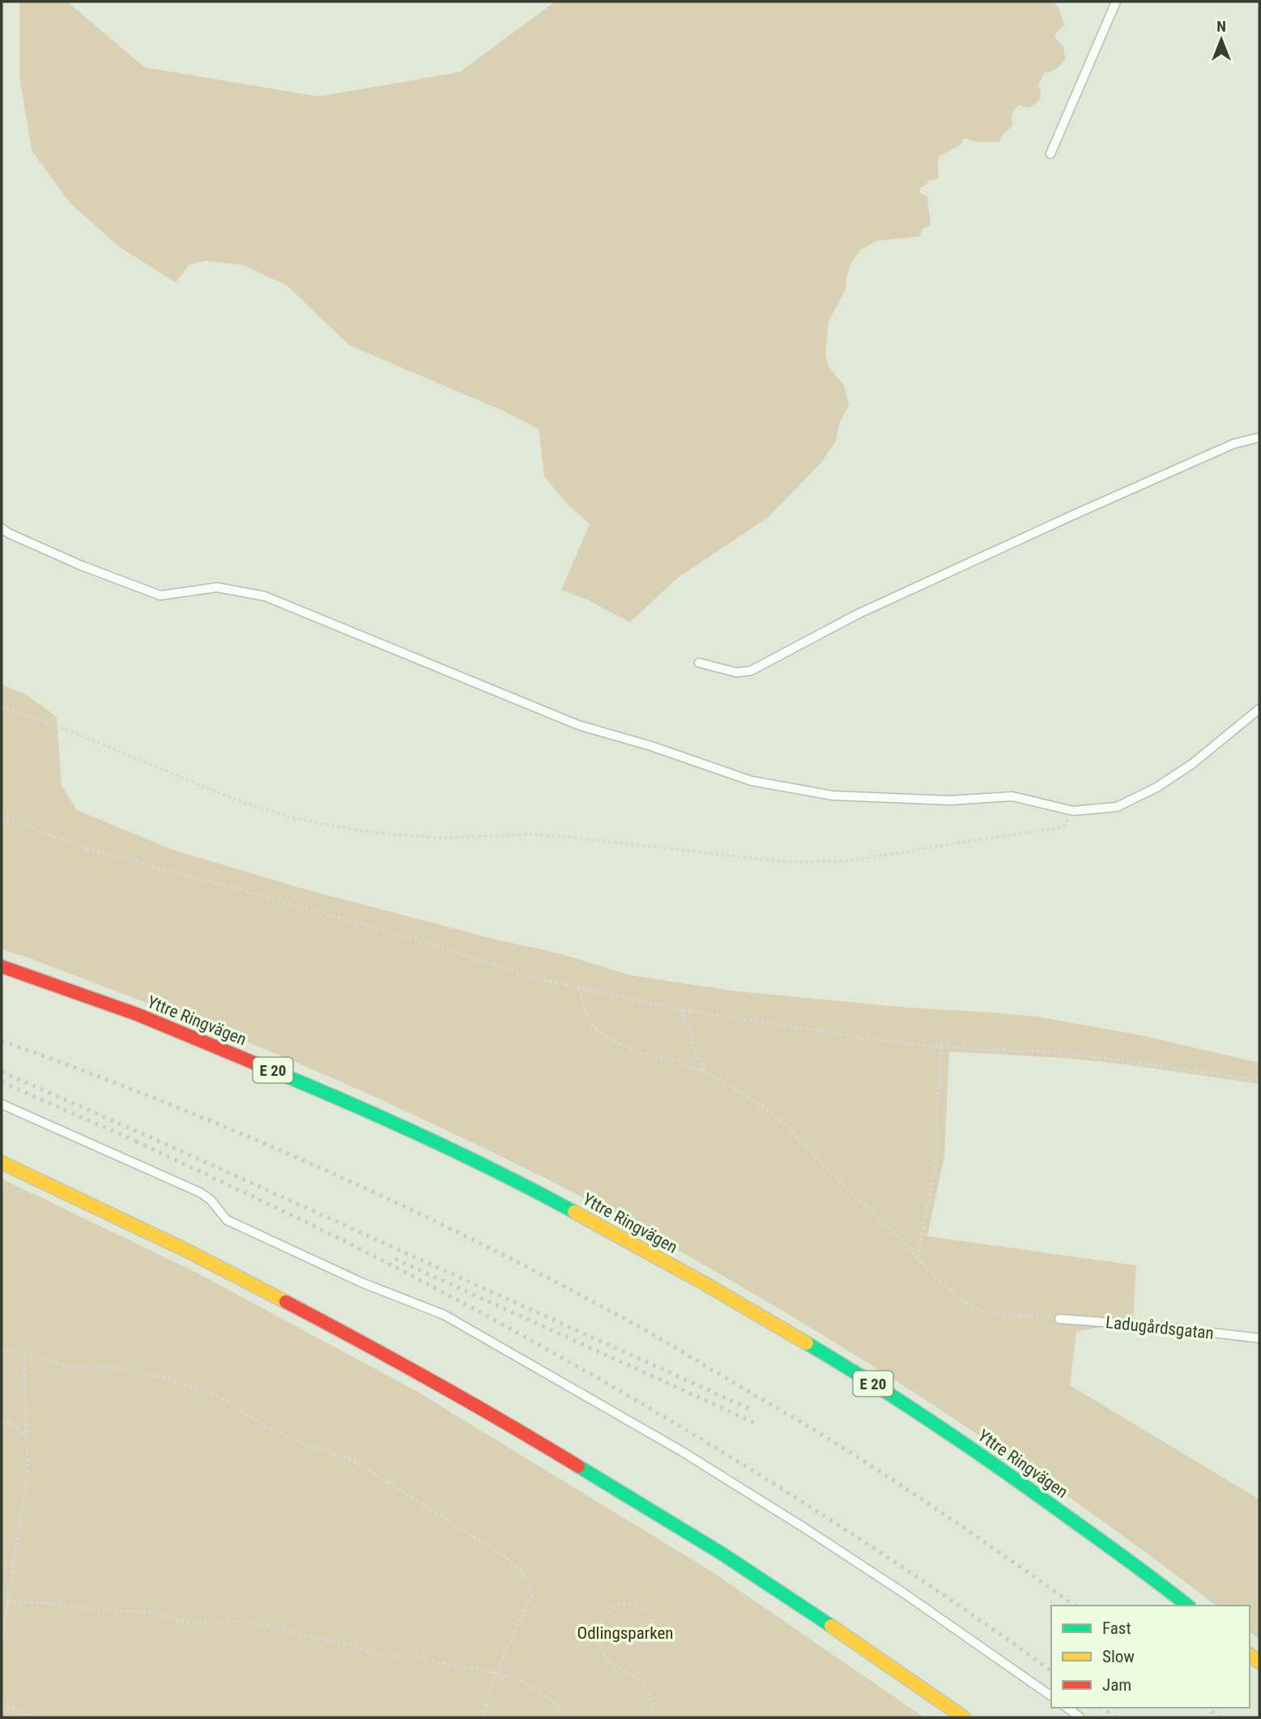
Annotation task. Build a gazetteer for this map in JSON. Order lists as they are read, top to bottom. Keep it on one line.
{"streets":{"highway":["Yttre Ringvägen","E 20"],"lane":["Ladugårdsgatan"]},"parks":["Odlingsparken"],"legend":["Fast","Slow","Jam"],"north":"top"}
